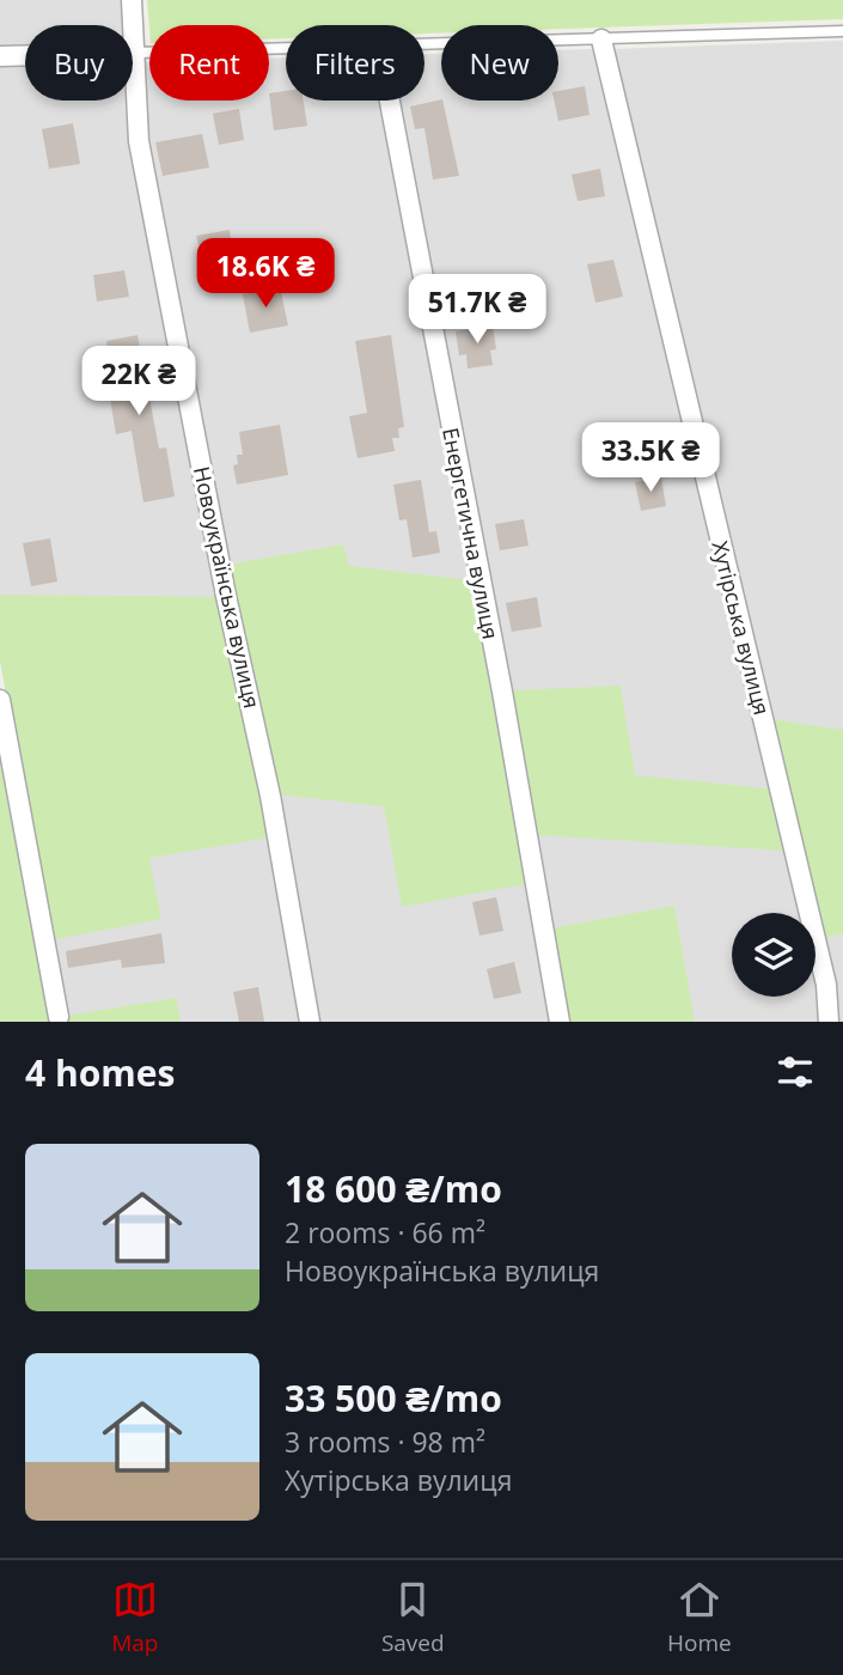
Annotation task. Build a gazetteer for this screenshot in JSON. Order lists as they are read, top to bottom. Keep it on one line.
{"streets":{"street":["Енергетична вулиця","Новоукраїнська вулиця","Хутірська вулиця"]},"page":{"chip":["Buy","Rent","Filters","New"],"price":["18.6K ₴","51.7K ₴","22K ₴","33.5K ₴"],"heading":"4 homes","list":[{"name":"18 600 ₴/mo","note":"2 rooms · 66 m² · Новоукраїнська вулиця"},{"name":"33 500 ₴/mo","note":"3 rooms · 98 m² · Хутірська вулиця"}],"tabs":["Map","Saved","Home"]}}
